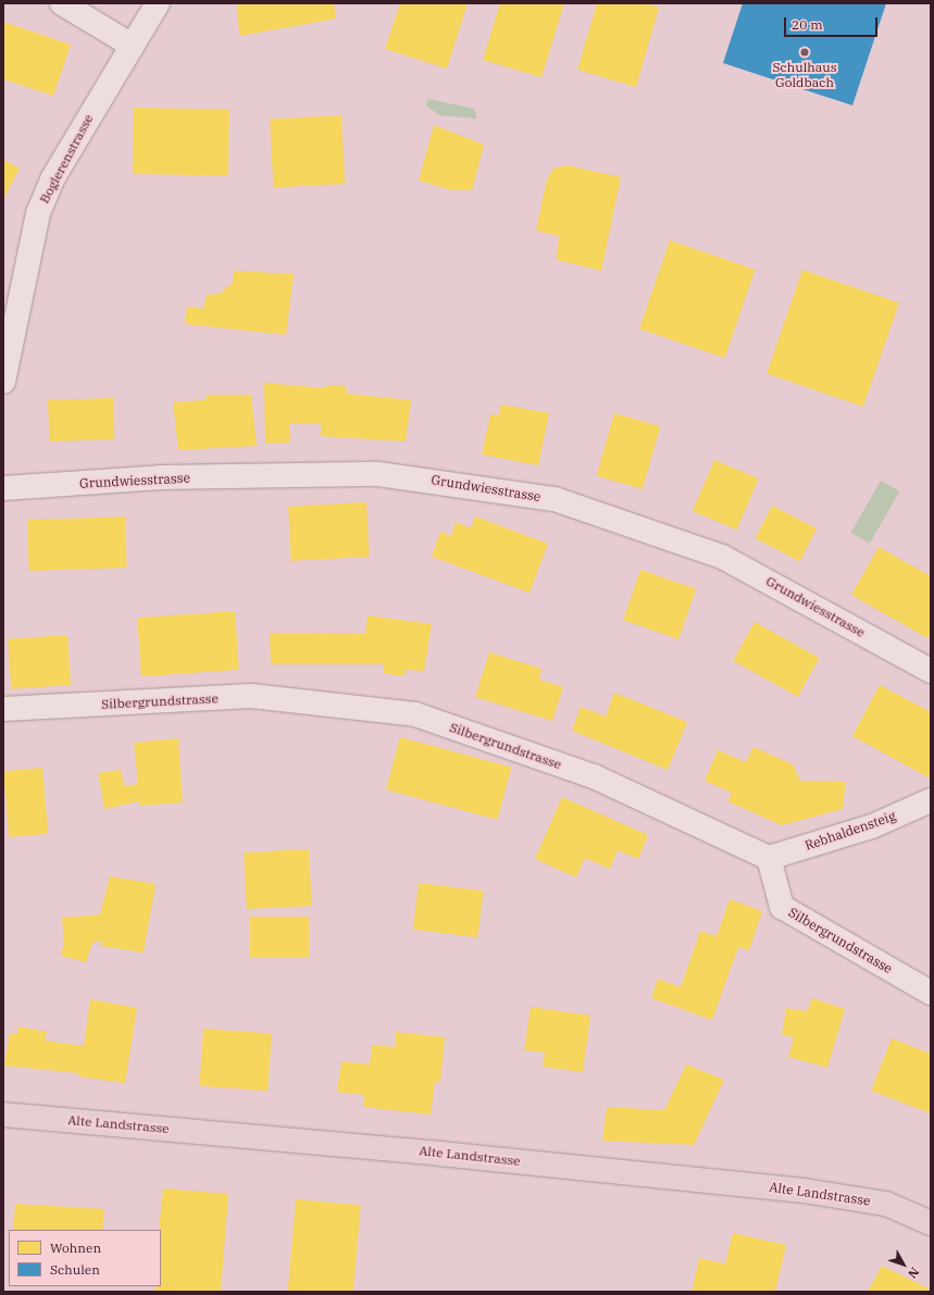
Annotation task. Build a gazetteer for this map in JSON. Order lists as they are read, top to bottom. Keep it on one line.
{"streets":{"main road":["Alte Landstrasse"],"street":["Boglerenstrasse","Grundwiesstrasse","Silbergrundstrasse","Rebhaldensteig"]},"crossings":[["Silbergrundstrasse","Rebhaldensteig"]],"places":["Schulhaus Goldbach"],"legend":["Wohnen","Schulen"],"scale_bar":"20 m","north":"bottom right"}
